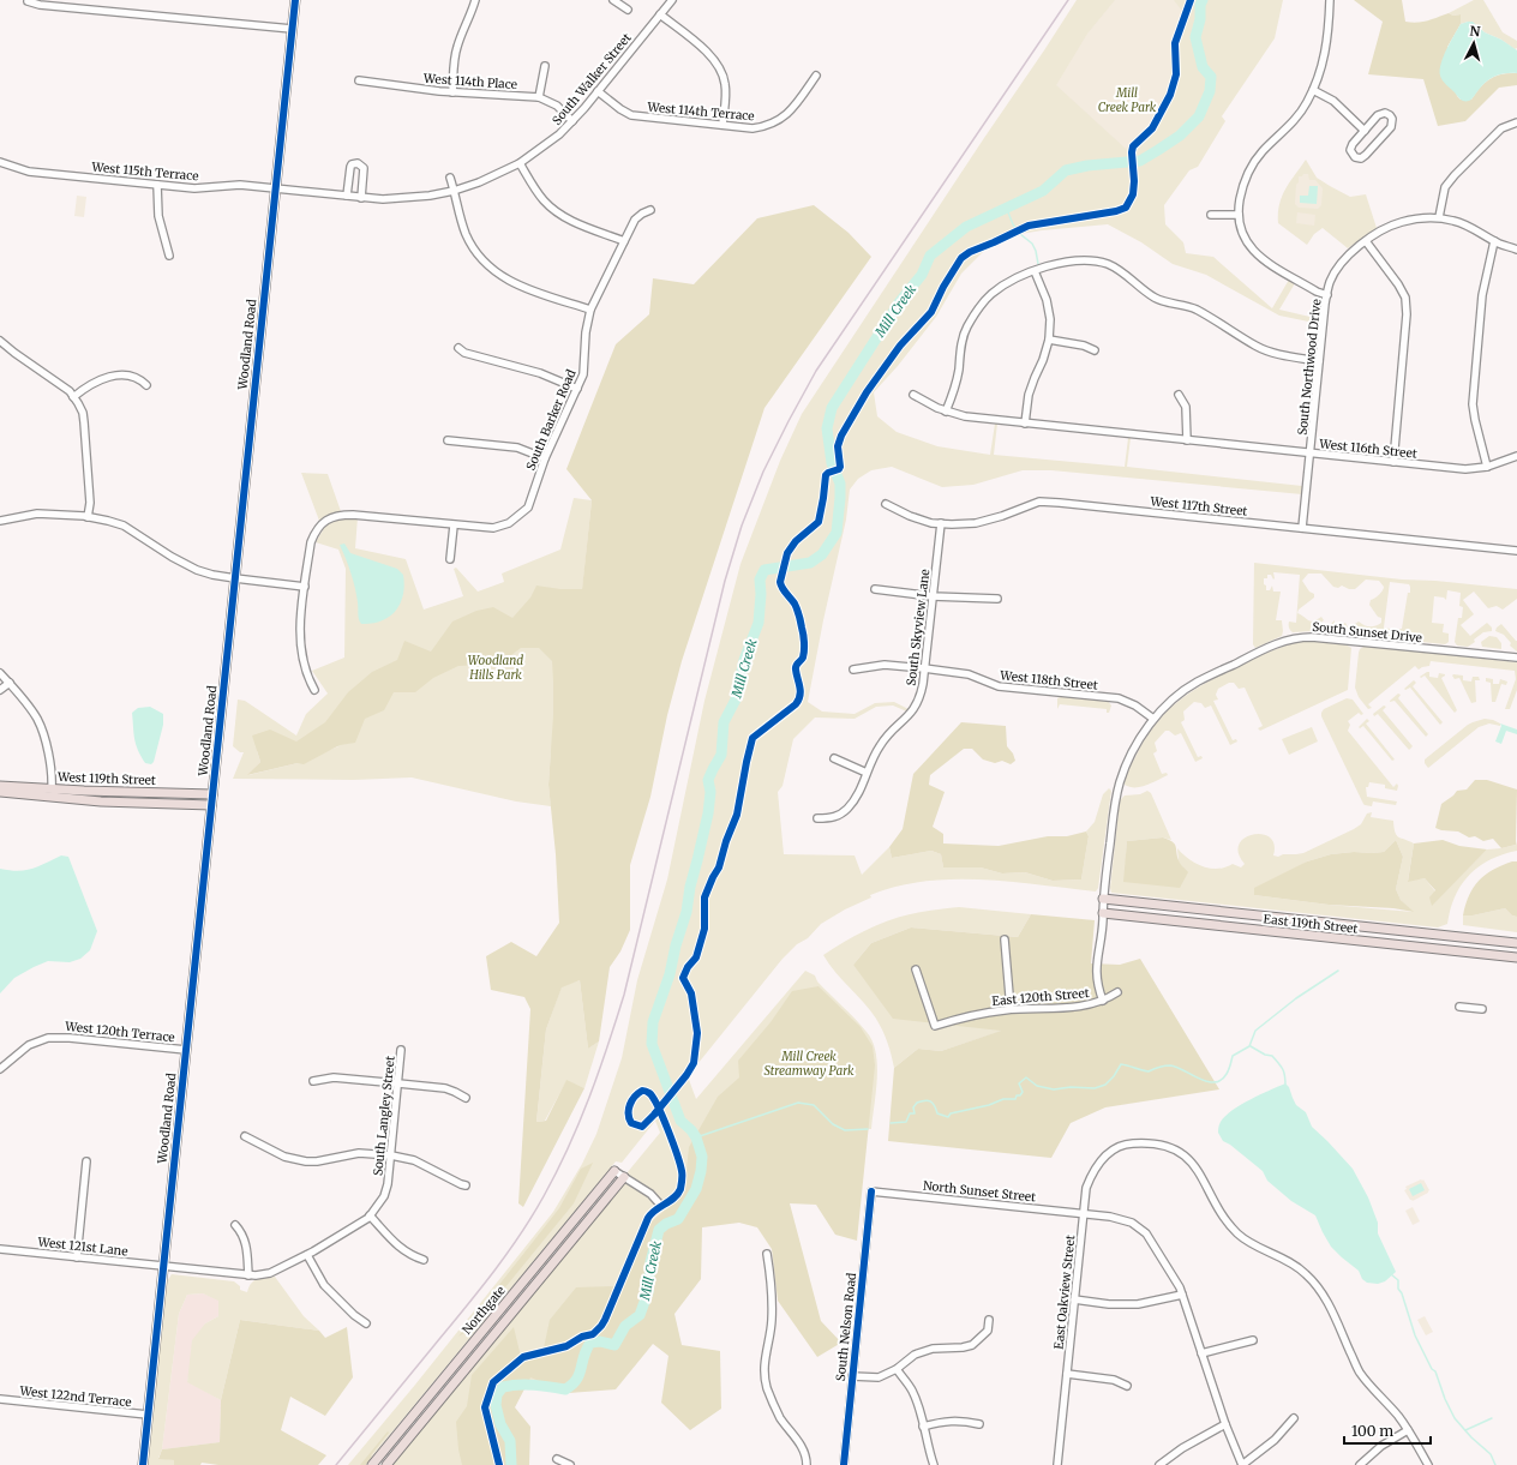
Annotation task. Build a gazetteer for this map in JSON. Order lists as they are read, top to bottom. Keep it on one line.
{"streets":{"main road":["Woodland Road","West 119th Street","East 119th Street","Northgate"],"street":["South Walker Street","West 114th Place","West 114th Terrace","West 115th Terrace","South Northwood Drive","South Barker Road","West 116th Street","West 117th Street","South Skyview Lane","South Sunset Drive","West 118th Street","East 120th Street","West 120th Terrace","South Langley Street","North Sunset Street","West 121st Lane","East Oakview Street","South Nelson Road","West 122nd Terrace"]},"crossings":[["South Walker Street","West 114th Place"],["South Walker Street","West 114th Terrace"],["South Walker Street","West 115th Terrace"],["West 115th Terrace","Woodland Road"],["Woodland Road","West 119th Street"],["Woodland Road","West 120th Terrace"],["Woodland Road","South Langley Street"],["Woodland Road","West 121st Lane"],["Woodland Road","West 122nd Terrace"],["South Northwood Drive","West 116th Street"],["South Northwood Drive","West 117th Street"],["West 117th Street","South Skyview Lane"],["South Skyview Lane","West 118th Street"],["South Sunset Drive","West 118th Street"],["South Sunset Drive","East 119th Street"],["South Sunset Drive","East 120th Street"],["South Langley Street","West 121st Lane"],["North Sunset Street","East Oakview Street"],["North Sunset Street","South Nelson Road"]],"water":["Mill Creek"],"parks":["Mill Creek Park","Woodland Hills Park","Mill Creek Streamway Park"],"scale_bar":"100 m","north":"top"}
